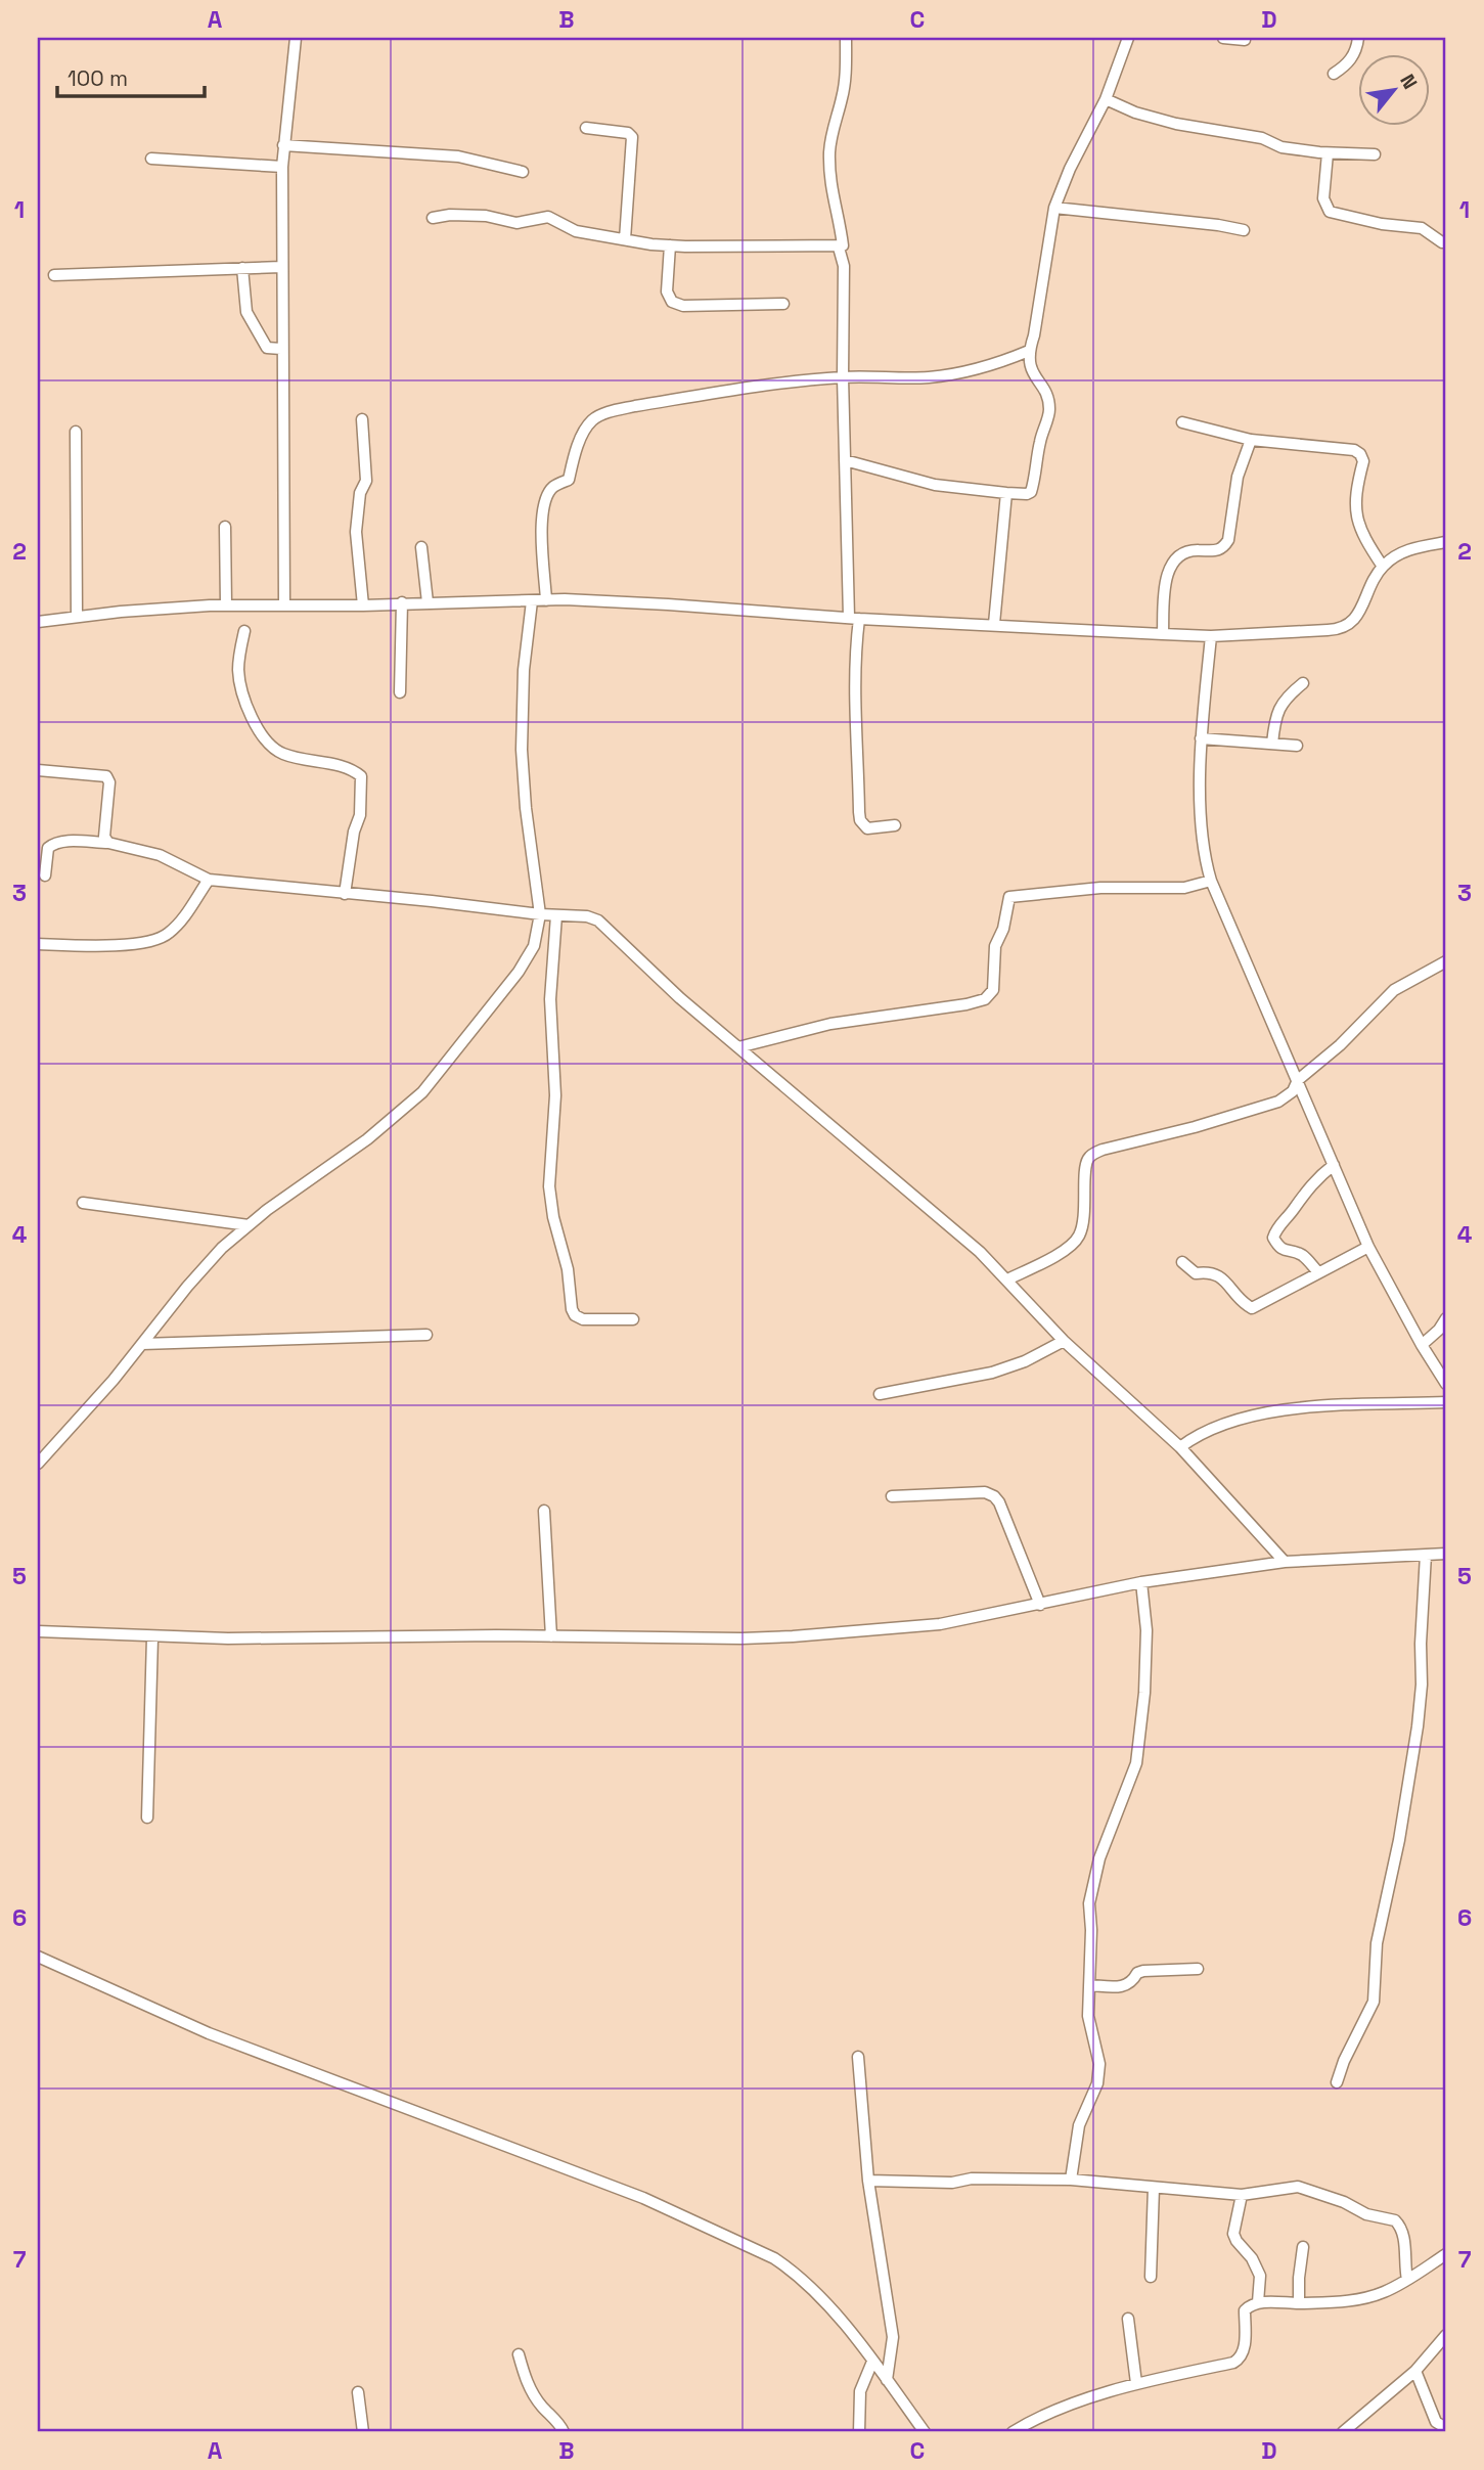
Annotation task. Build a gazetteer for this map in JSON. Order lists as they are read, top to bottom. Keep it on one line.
{"scale_bar":"100 m","north":"top right","grid":{"columns":["A","B","C","D"],"rows":["1","2","3","4","5","6","7"]}}
